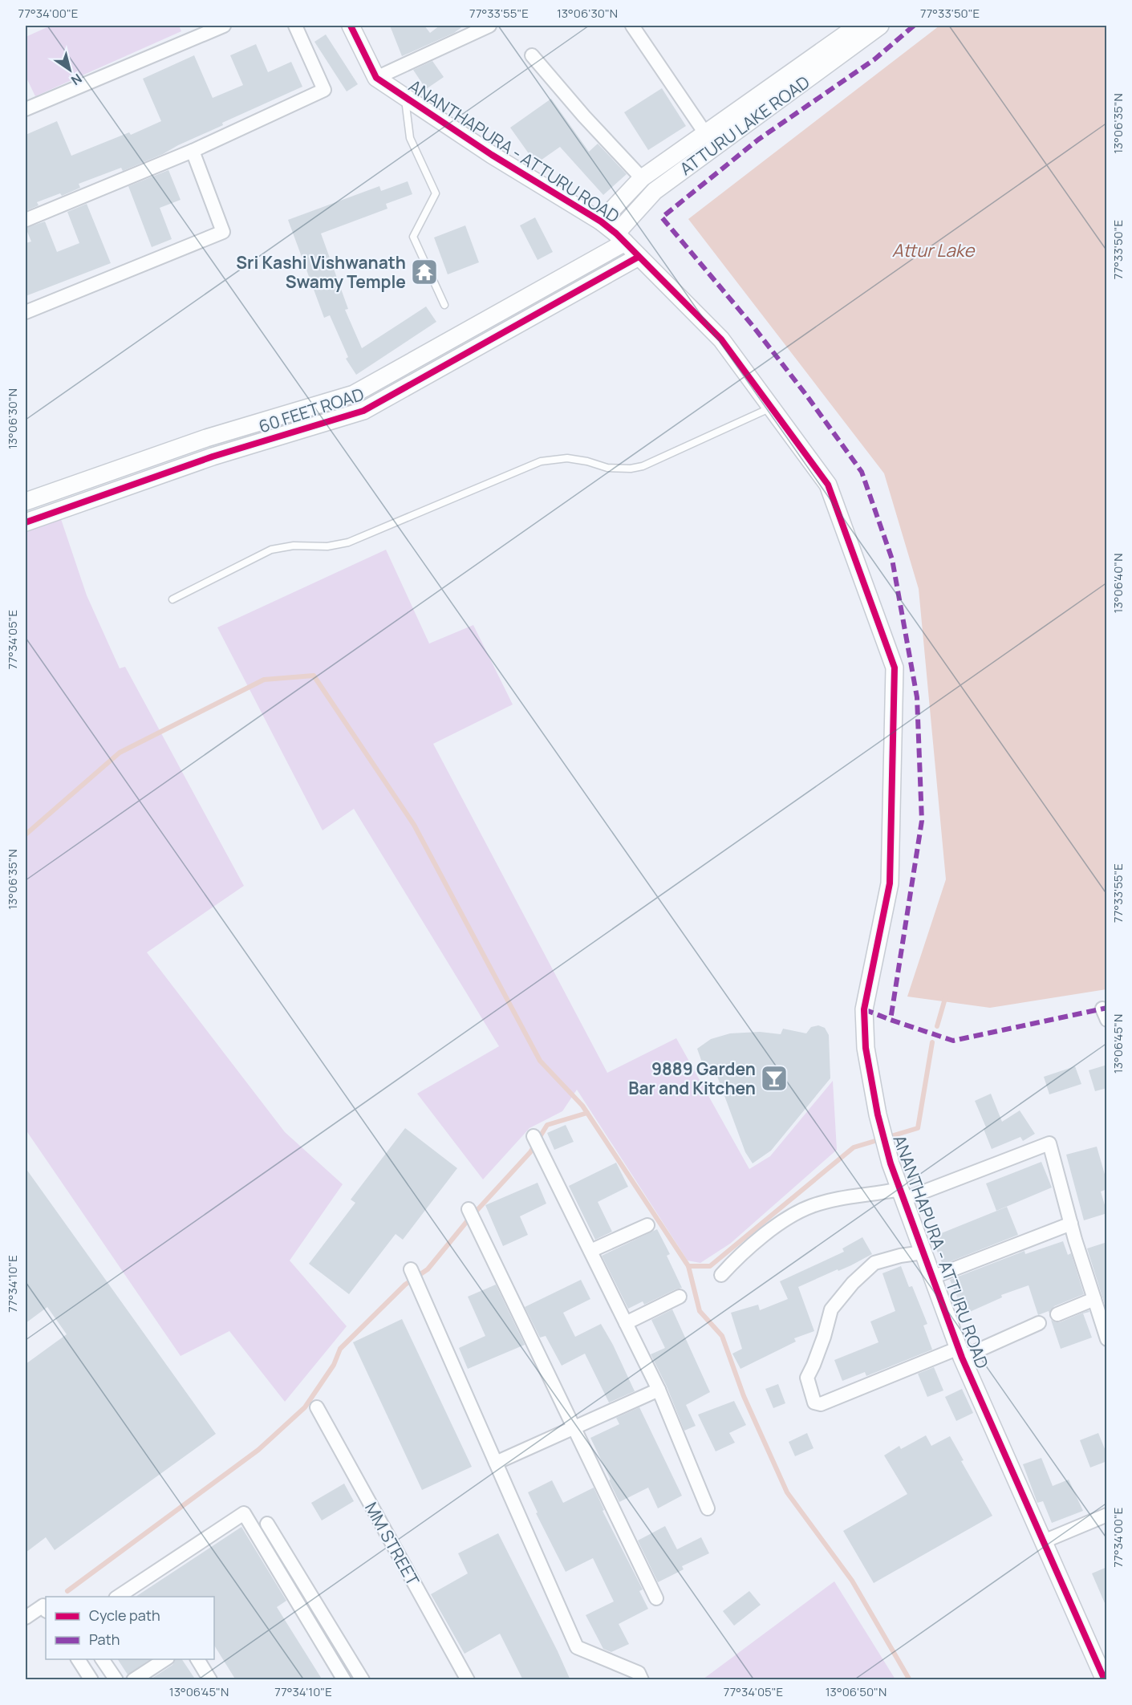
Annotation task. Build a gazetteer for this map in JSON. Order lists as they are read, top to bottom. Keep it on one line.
{"streets":{"street":["ATTURU LAKE ROAD","ANANTHAPURA - ATTURU ROAD","60 FEET ROAD","MM STREET"]},"crossings":[["ATTURU LAKE ROAD","ANANTHAPURA - ATTURU ROAD"],["ATTURU LAKE ROAD","60 FEET ROAD"],["ANANTHAPURA - ATTURU ROAD","60 FEET ROAD"]],"water":["Attur Lake"],"places":{"temple":["Sri Kashi Vishwanath Swamy Temple"],"bar":["9889 Garden Bar and Kitchen"]},"legend":["Cycle path","Path"],"north":"bottom right","coordinates":["77°34'00\"E","77°33'55\"E","13°06'30\"N","77°33'50\"E","13°06'35\"N","13°06'40\"N","77°34'05\"E","13°06'45\"N","77°34'10\"E","13°06'50\"N"]}
